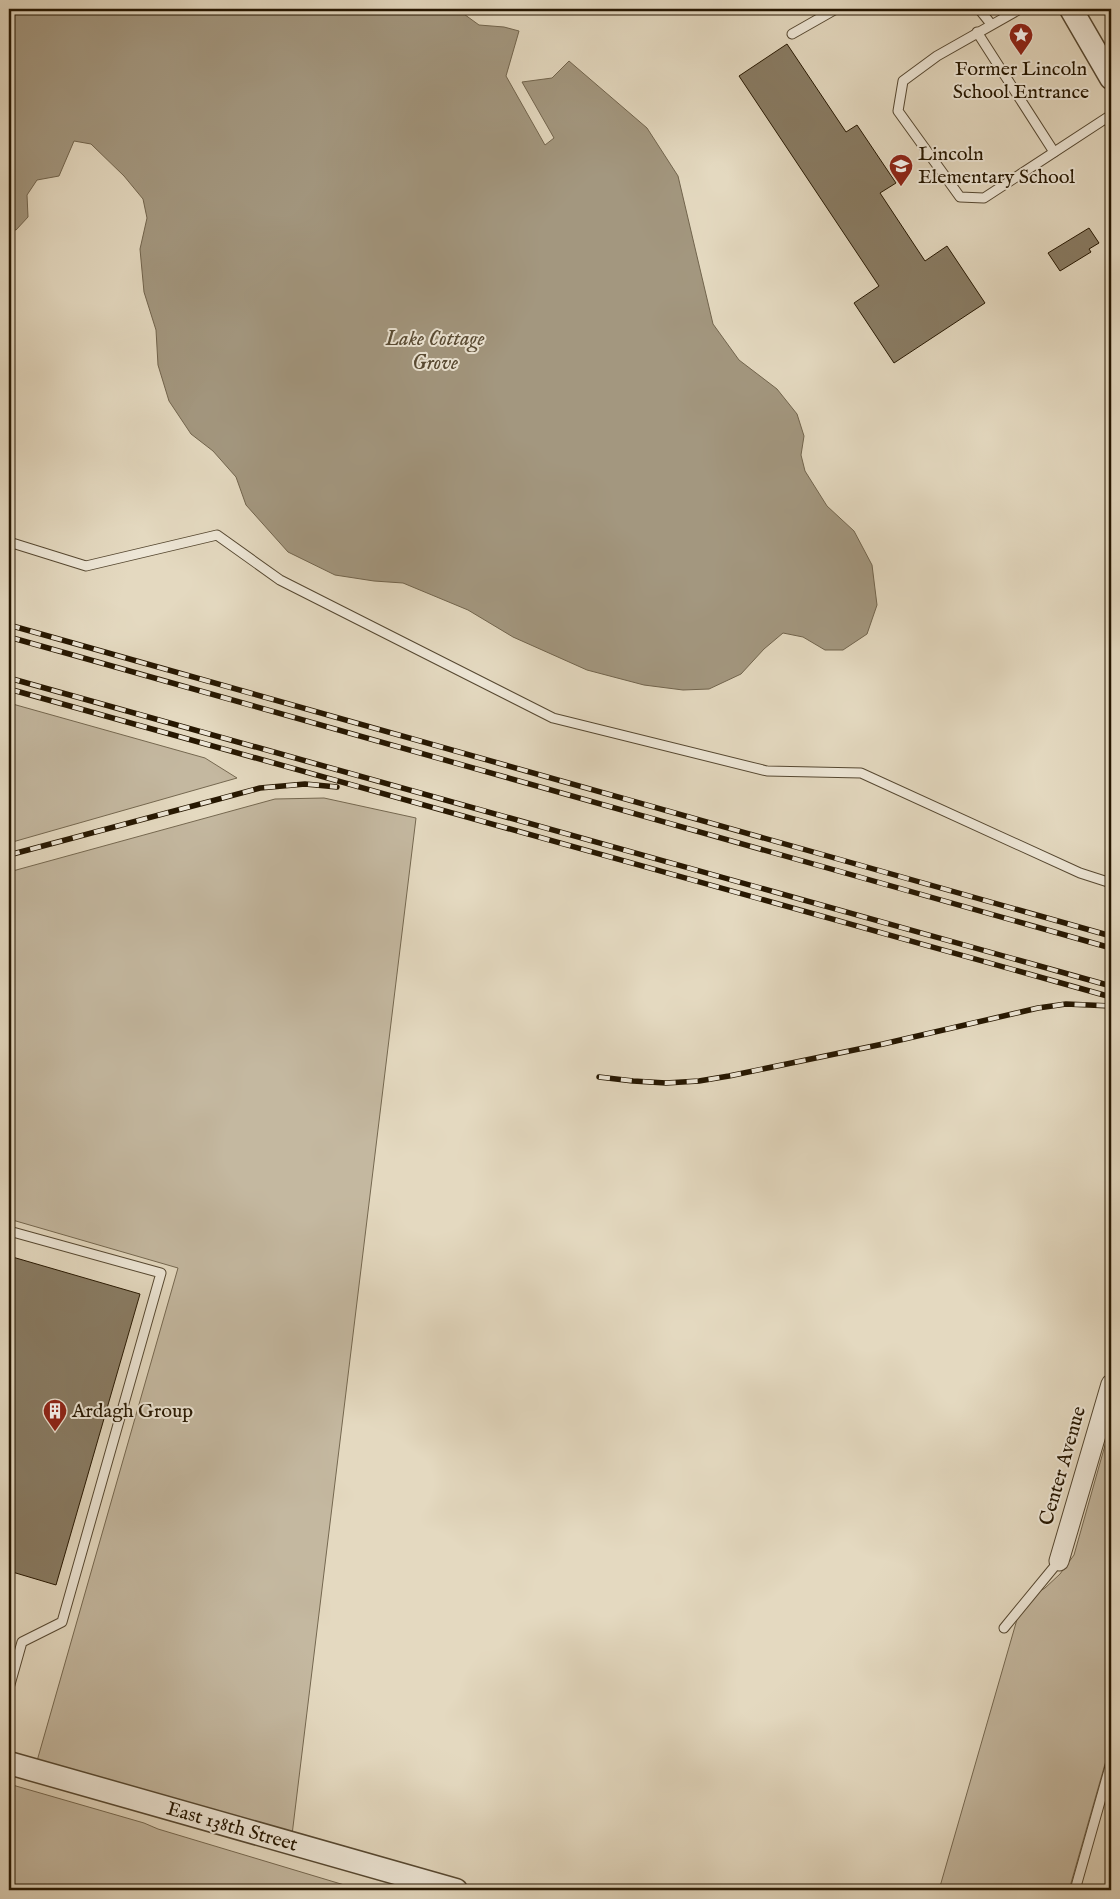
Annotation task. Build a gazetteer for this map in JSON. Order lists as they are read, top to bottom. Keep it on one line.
{"streets":{"street":["Center Avenue","East 138th Street"]},"water":["Lake Cottage Grove"],"places":{"place":["Former Lincoln School Entrance"],"school or university":["Lincoln Elementary School"],"building":["Ardagh Group"]}}
